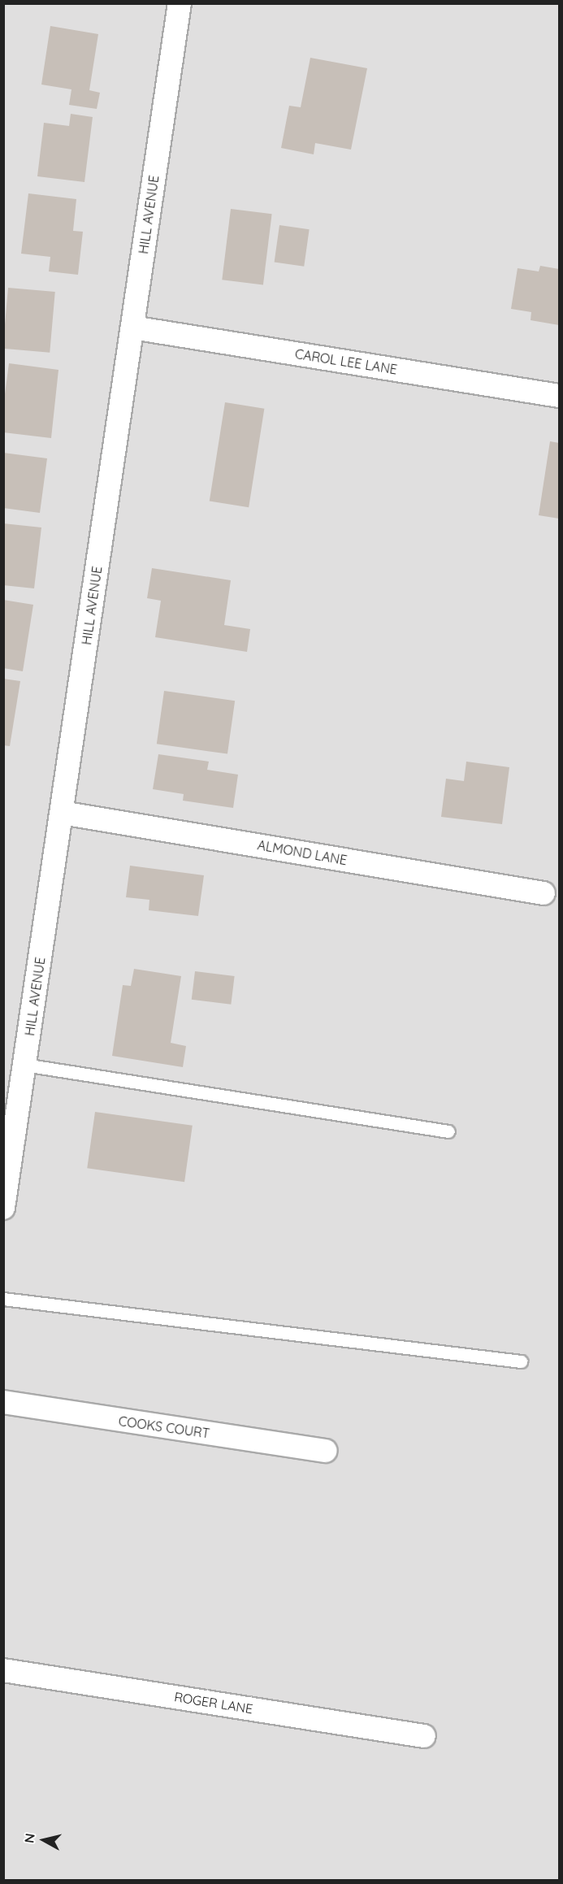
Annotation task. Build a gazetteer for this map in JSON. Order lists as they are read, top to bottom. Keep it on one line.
{"streets":{"street":["HILL AVENUE","CAROL LEE LANE","ALMOND LANE","COOKS COURT","ROGER LANE"]},"crossings":[["HILL AVENUE","CAROL LEE LANE"],["HILL AVENUE","ALMOND LANE"]],"north":"left"}
